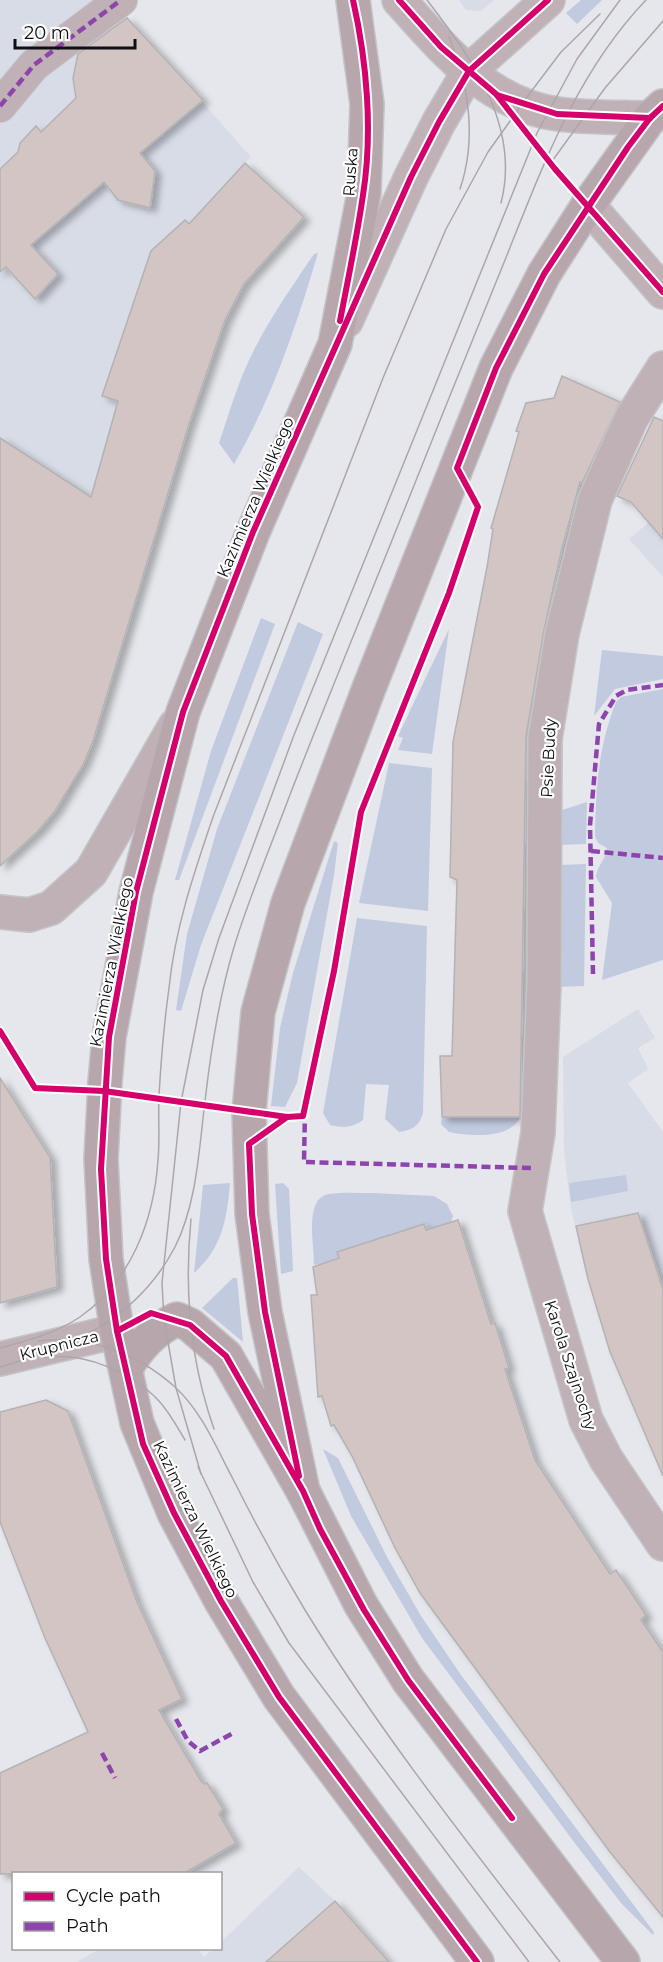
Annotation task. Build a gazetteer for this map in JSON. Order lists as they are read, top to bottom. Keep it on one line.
{"streets":{"main road":["Ruska","Kazimierza Wielkiego"],"street":["Psie Budy","Krupnicza","Karola Szajnochy"]},"crossings":[["Ruska","Kazimierza Wielkiego"],["Kazimierza Wielkiego","Krupnicza"],["Psie Budy","Karola Szajnochy"]],"legend":["Cycle path","Path"],"scale_bar":"20 m"}
